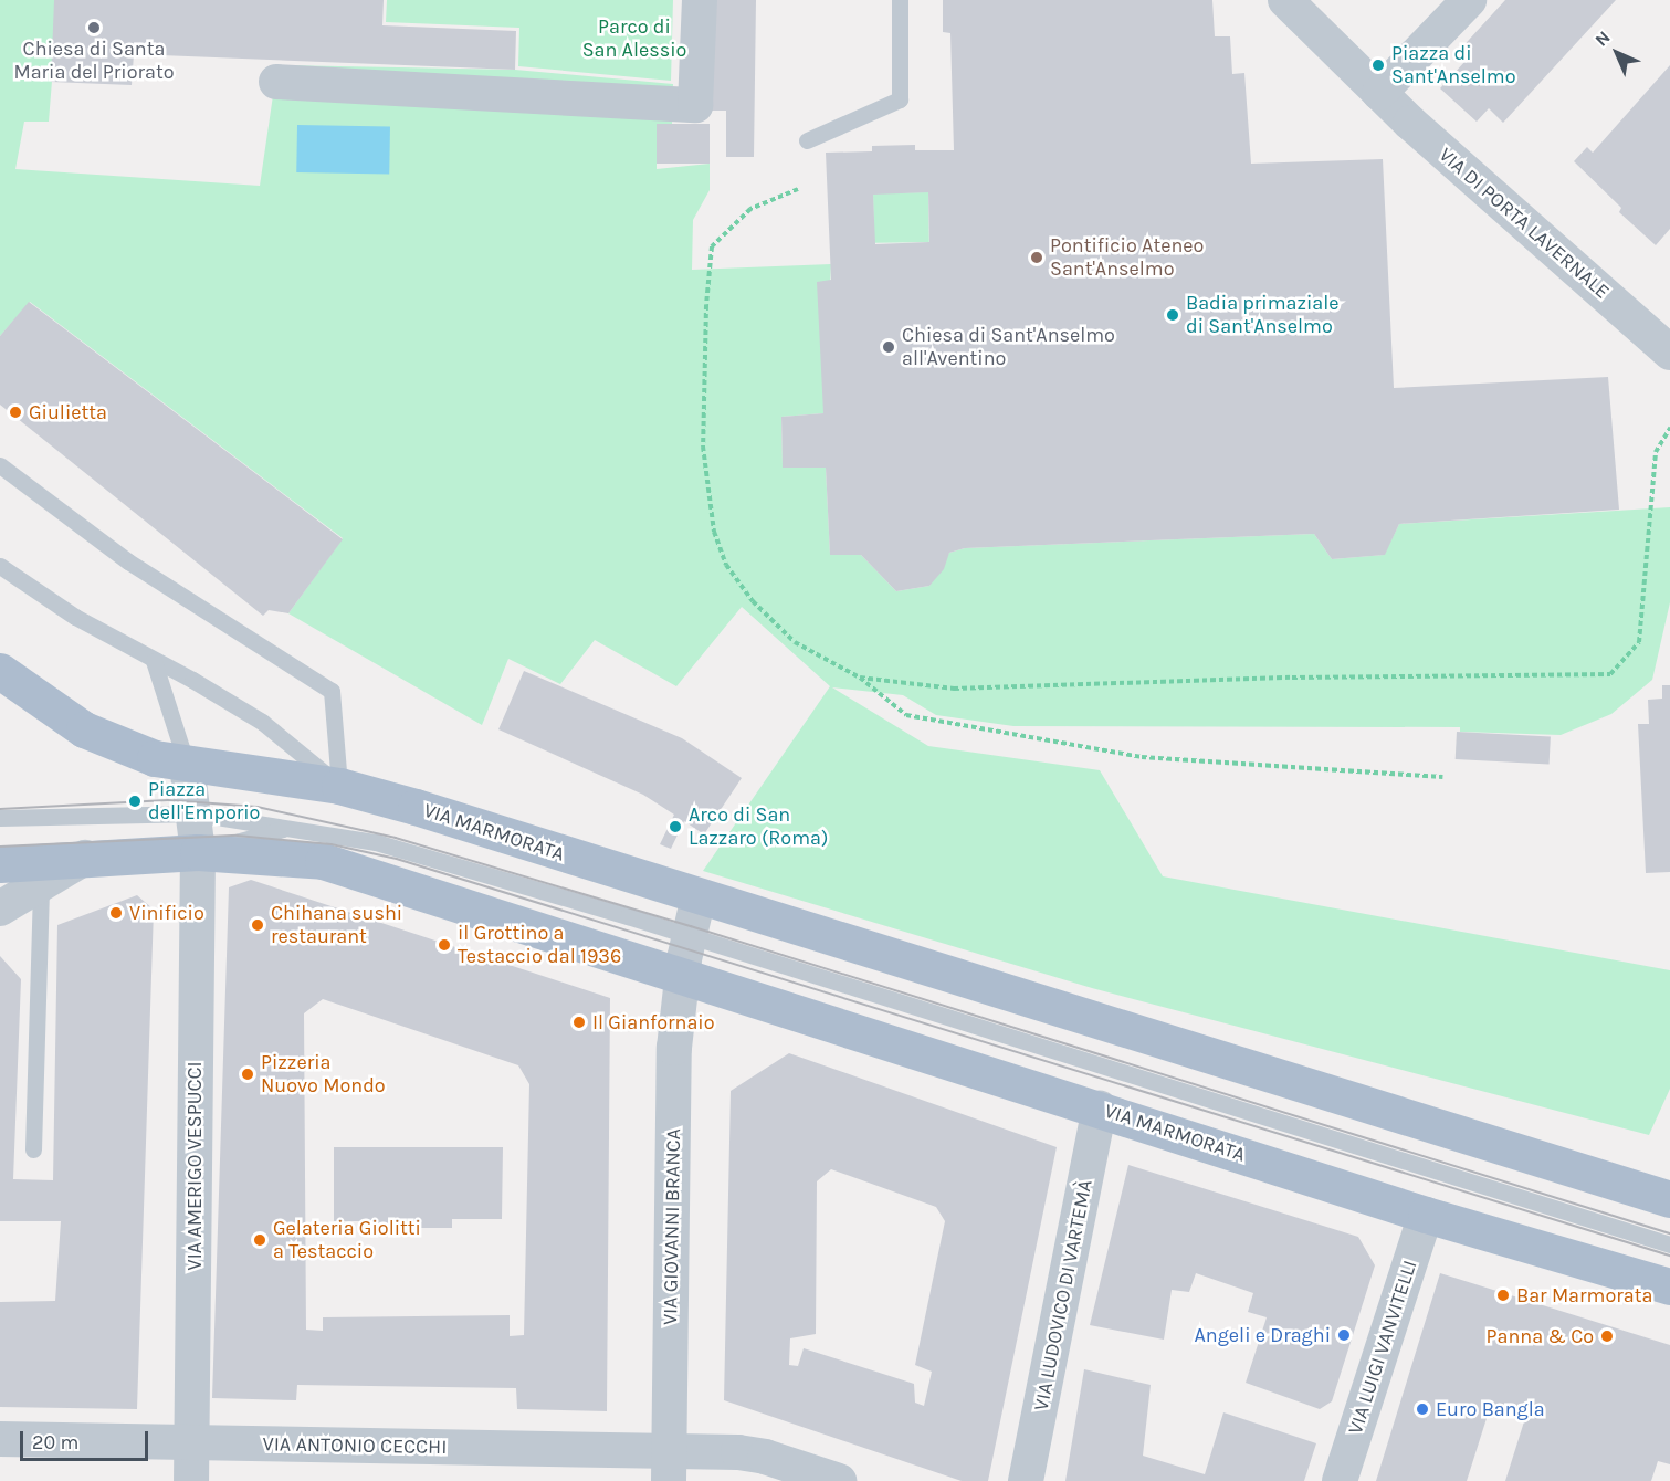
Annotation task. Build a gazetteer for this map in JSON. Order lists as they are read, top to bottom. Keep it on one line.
{"streets":{"main road":["VIA MARMORATA"],"street":["VIA DI PORTA LAVERNALE","VIA AMERIGO VESPUCCI","VIA GIOVANNI BRANCA","VIA LUDOVICO DI VARTEMÀ","VIA LUIGI VANVITELLI","VIA ANTONIO CECCHI"]},"crossings":[["VIA MARMORATA","VIA GIOVANNI BRANCA"],["VIA MARMORATA","VIA LUDOVICO DI VARTEMÀ"],["VIA MARMORATA","VIA LUIGI VANVITELLI"],["VIA AMERIGO VESPUCCI","VIA ANTONIO CECCHI"],["VIA GIOVANNI BRANCA","VIA ANTONIO CECCHI"]],"parks":["Parco di San Alessio"],"places":["Chiesa di Santa Maria del Priorato","Piazza di Sant'Anselmo","Pontificio Ateneo Sant'Anselmo","Badia primaziale di Sant'Anselmo","Chiesa di Sant'Anselmo all'Aventino","Giulietta","Piazza dell'Emporio","Arco di San Lazzaro (Roma)","Vinificio","Chihana sushi restaurant","il Grottino a Testaccio dal 1936","Il Gianfornaio","Pizzeria Nuovo Mondo","Gelateria Giolitti a Testaccio","Bar Marmorata","Angeli e Draghi","Panna & Co","Euro Bangla"],"scale_bar":"20 m","north":"top left"}
